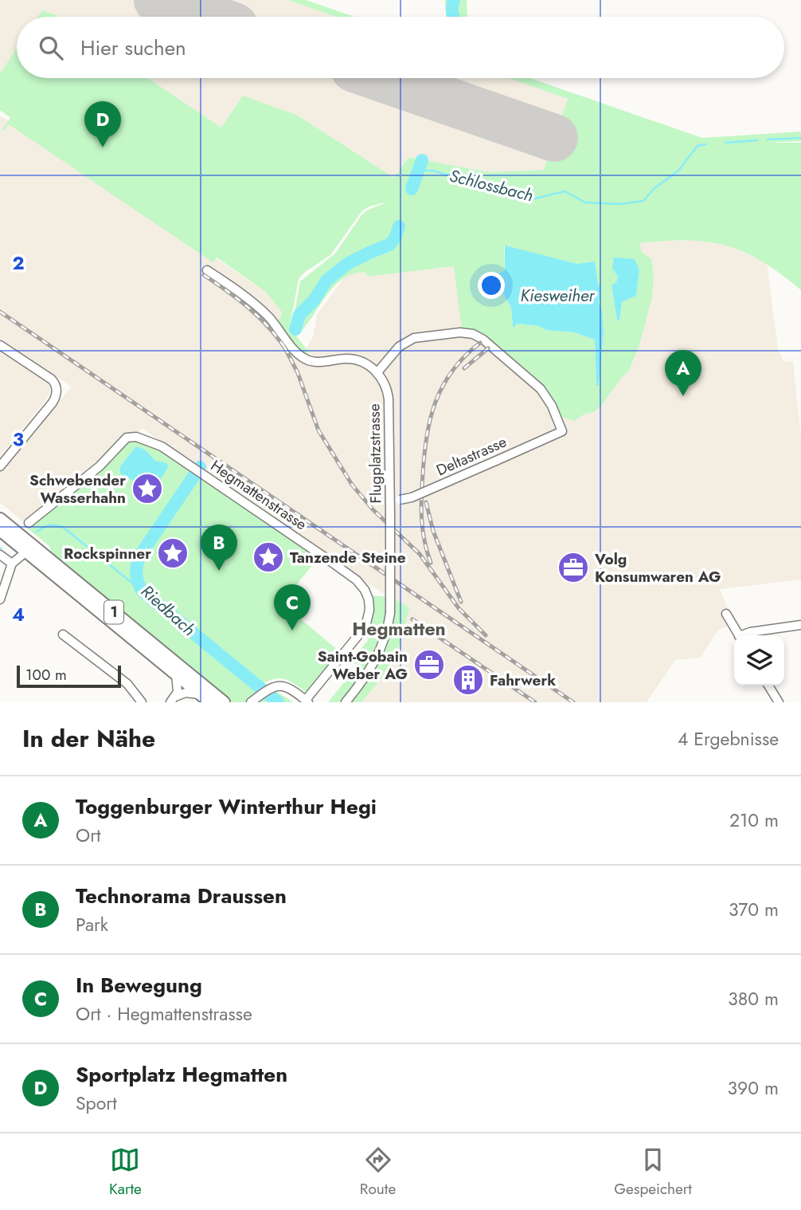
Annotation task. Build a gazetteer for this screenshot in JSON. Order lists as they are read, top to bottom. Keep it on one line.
{"streets":{"main road":["1"],"street":["Flugplatzstrasse","Deltastrasse","Hegmattenstrasse"]},"crossings":[["Flugplatzstrasse","Deltastrasse"]],"districts":["Hegmatten"],"water":["Schlossbach","Kiesweiher","Riedbach"],"places":{"place":["Schwebender Wasserhahn","Rockspinner","Tanzende Steine"],"office":["Volg Konsumwaren AG","Saint-Gobain Weber AG"],"building":["Fahrwerk"]},"scale_bar":"100 m","page":{"search":"Hier suchen","pins":["D","A","B","C"],"scale":"100 m","heading":["In der Nähe","4 Ergebnisse"],"list":[{"mark":"A","name":"Toggenburger Winterthur Hegi","note":"Ort","value":"210 m"},{"mark":"B","name":"Technorama Draussen","note":"Park","value":"370 m"},{"mark":"C","name":"In Bewegung","note":"Ort · Hegmattenstrasse","value":"380 m"},{"mark":"D","name":"Sportplatz Hegmatten","note":"Sport","value":"390 m"}],"nav":["Karte","Route","Gespeichert"]},"grid":{"rows":["2","3","4"]}}
